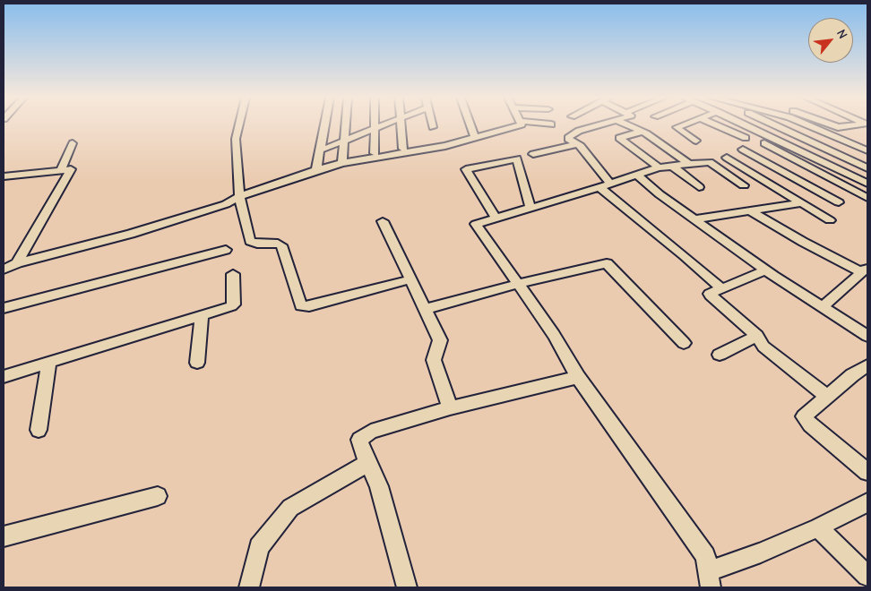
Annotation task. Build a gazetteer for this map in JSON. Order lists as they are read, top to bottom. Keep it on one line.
{"north":"top right"}
